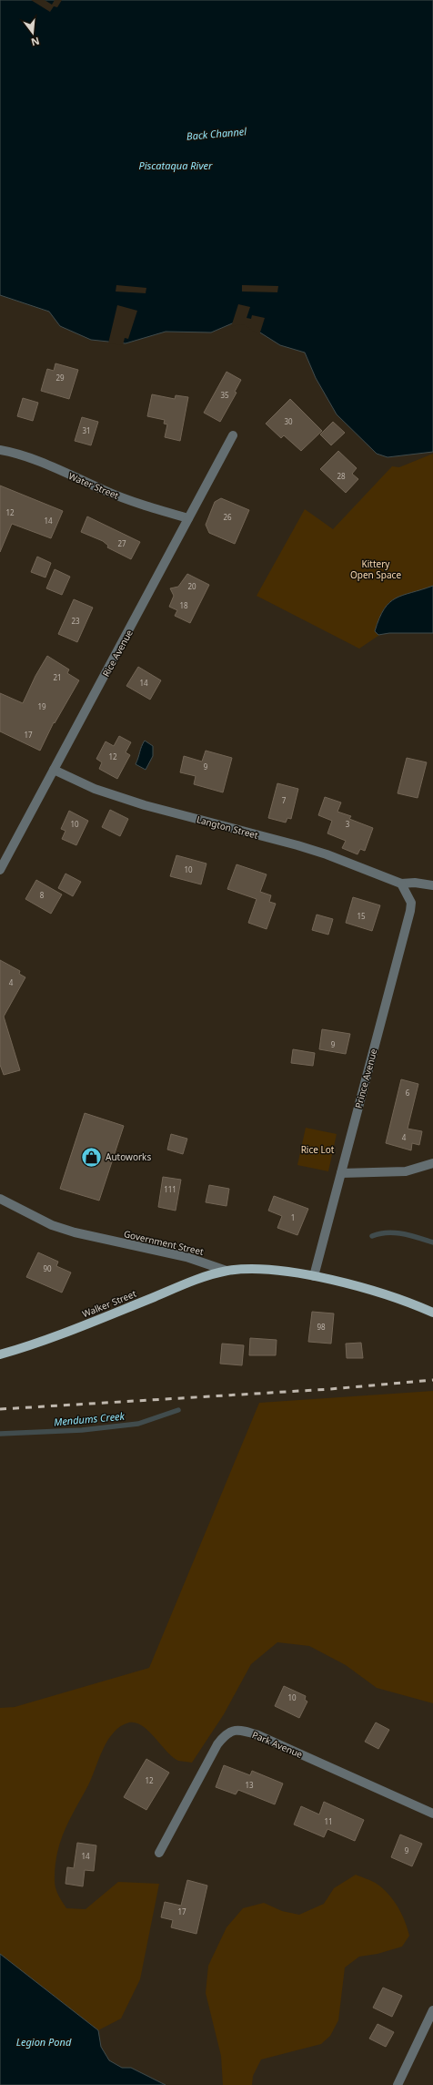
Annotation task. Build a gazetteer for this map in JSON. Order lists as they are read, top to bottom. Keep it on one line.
{"streets":{"main road":["Government Street","Walker Street"],"street":["Water Street","Rice Avenue","Langton Street","Prince Avenue","Park Avenue"]},"crossings":[["Water Street","Rice Avenue"],["Rice Avenue","Langton Street"],["Langton Street","Prince Avenue"],["Prince Avenue","Government Street"],["Government Street","Walker Street"]],"water":["Back Channel","Piscataqua River","Mendums Creek","Legion Pond"],"parks":["Kittery Open Space","Rice Lot"],"places":{"shop":["Autoworks"]},"house_numbers":["29","35","30","31","28","12","26","14","27","20","18","23","21","14","19","17","12","9","7","10","3","10","8","15","4","9","6","4","111","1","90","98","10","12","13","11","9","14","17"],"north":"bottom"}
